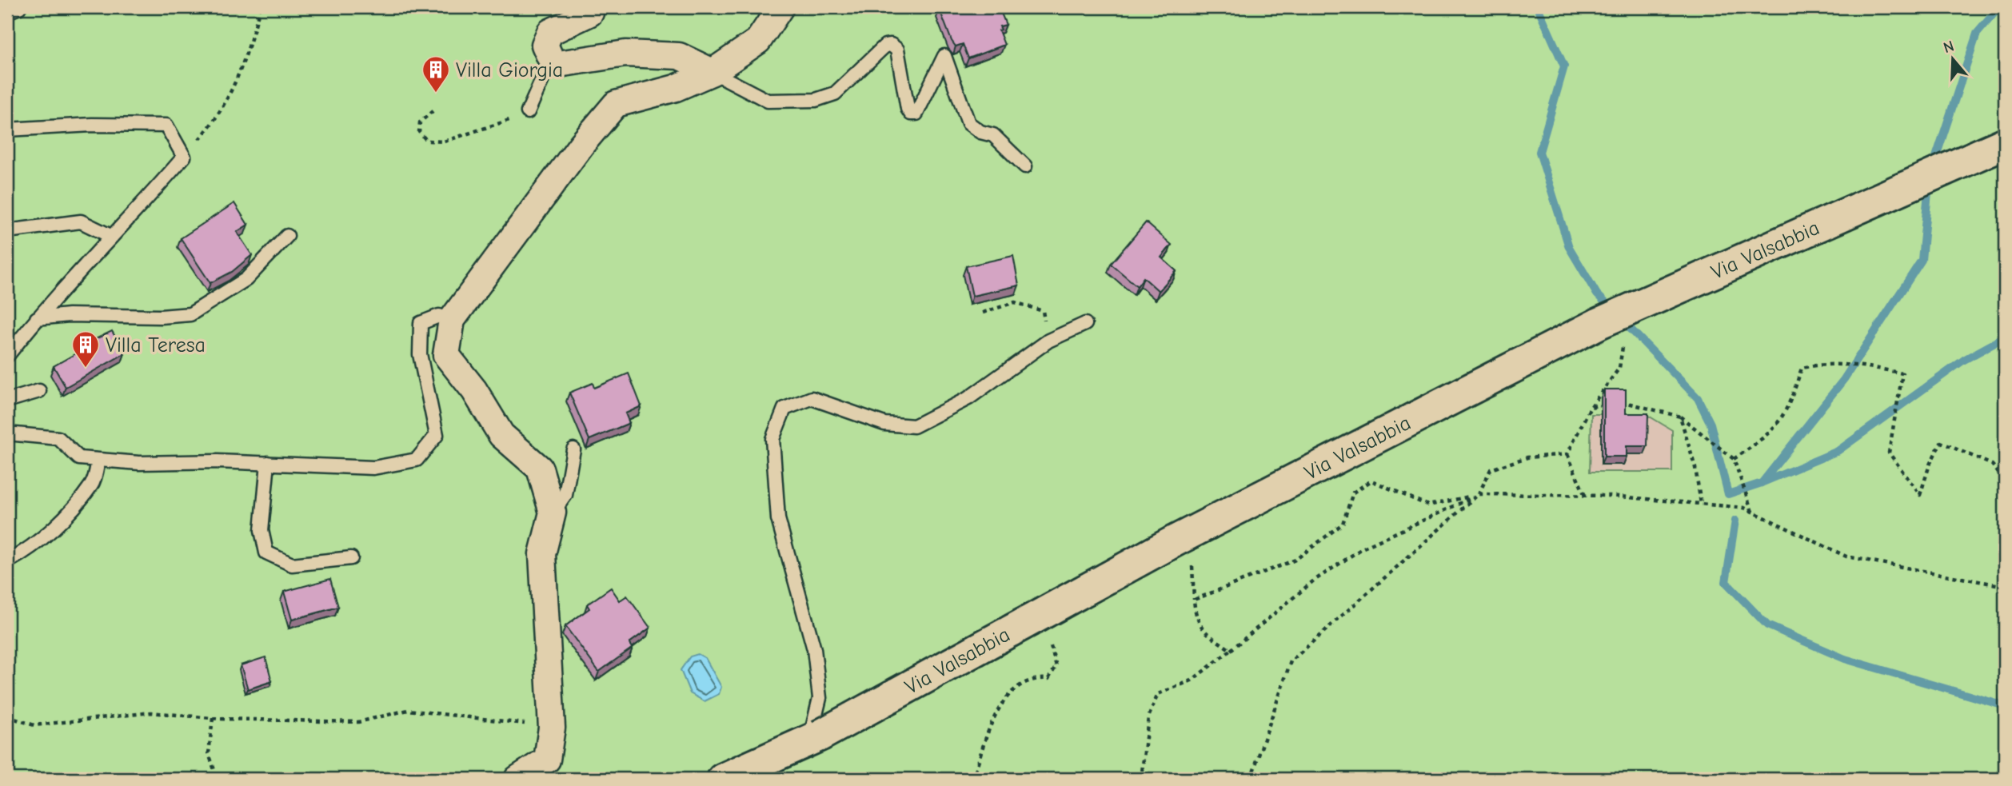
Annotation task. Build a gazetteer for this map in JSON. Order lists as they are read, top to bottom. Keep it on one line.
{"streets":{"main road":["Via Valsabbia"]},"places":{"building":["Villa Giorgia","Villa Teresa"]},"north":"top"}
